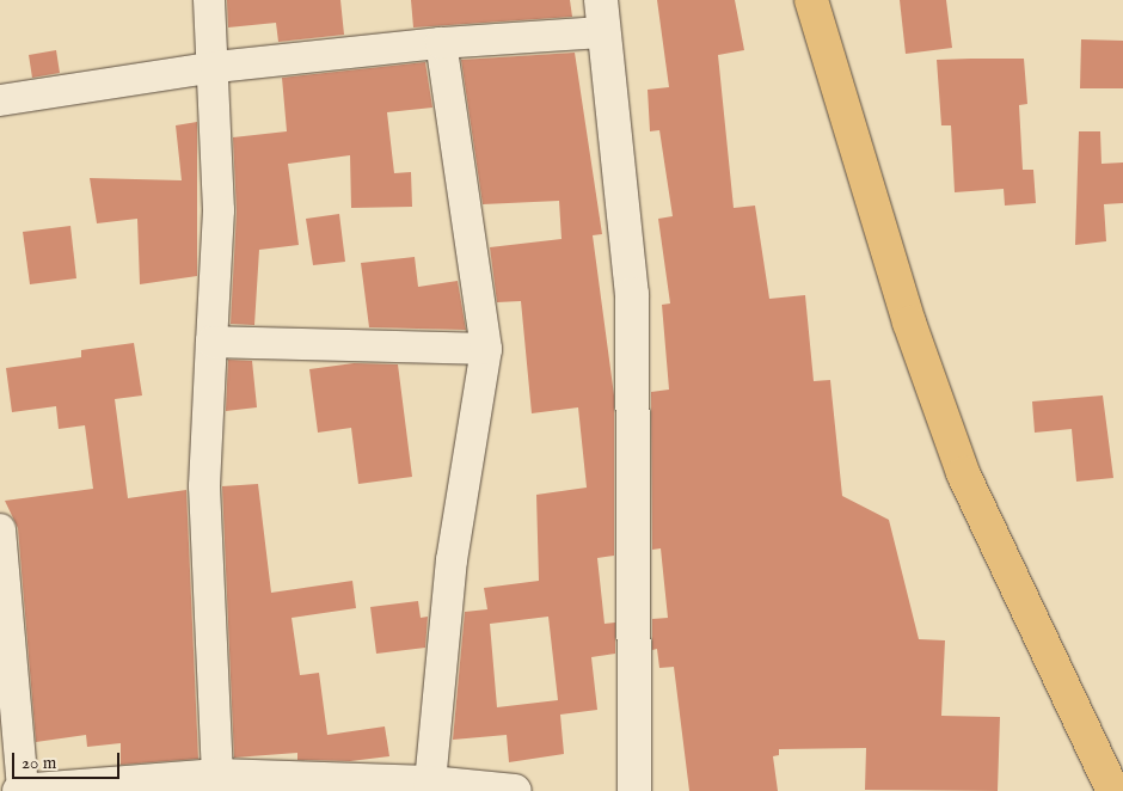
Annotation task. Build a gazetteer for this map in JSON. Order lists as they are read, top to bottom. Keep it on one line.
{"scale_bar":"20 m"}
